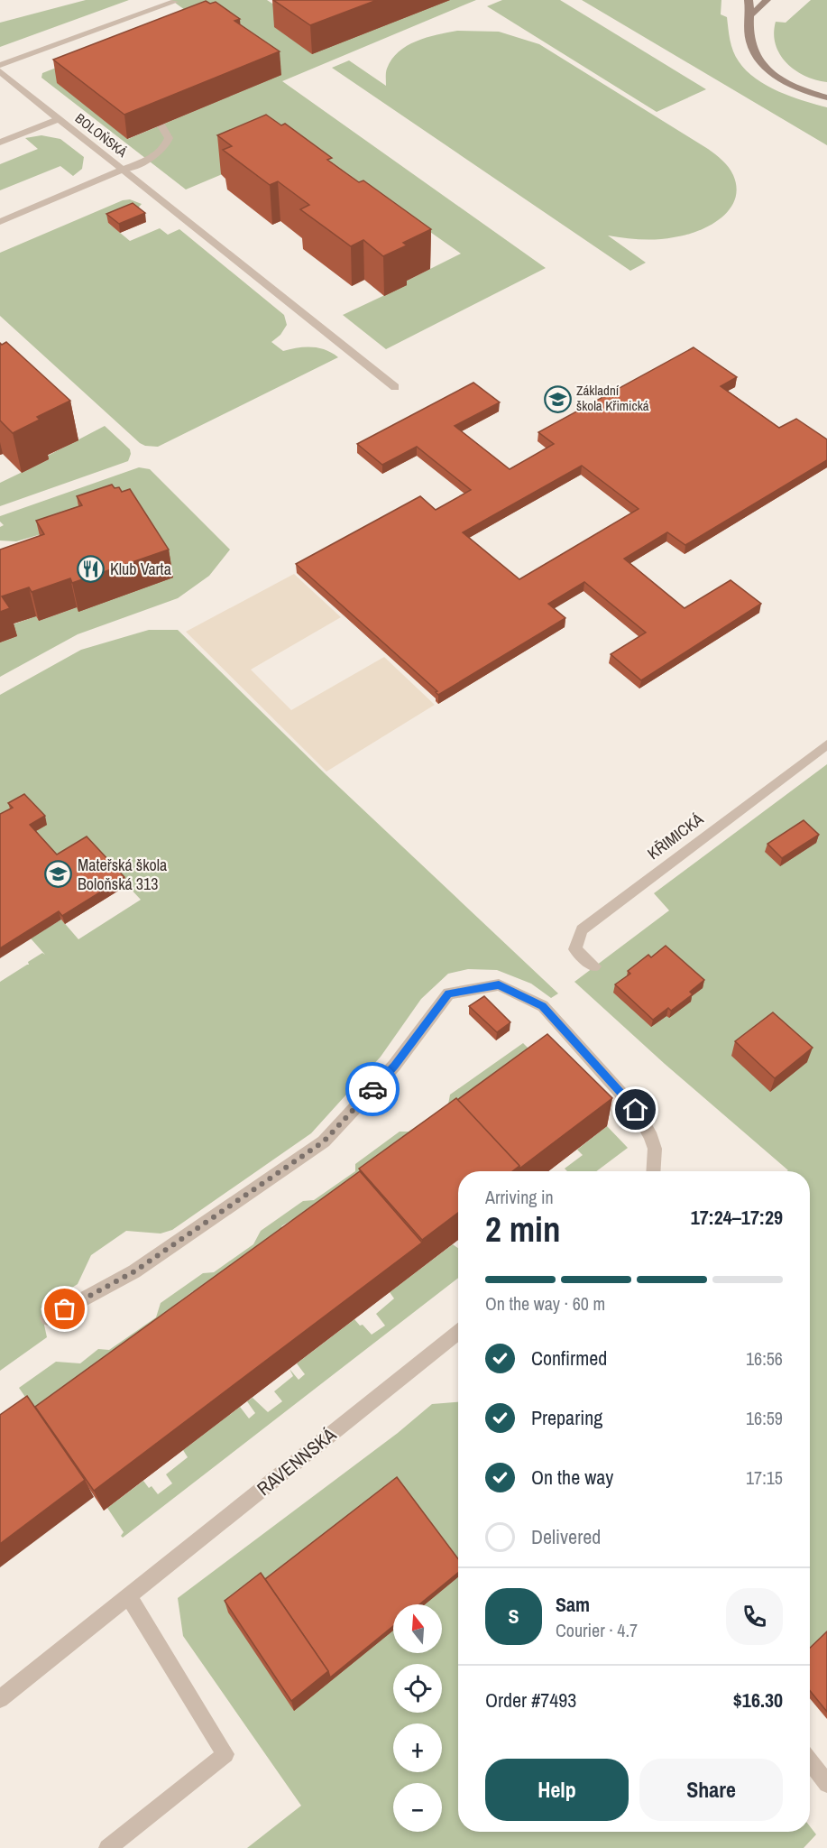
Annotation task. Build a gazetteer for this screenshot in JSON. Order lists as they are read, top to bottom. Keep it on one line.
{"streets":{"street":["BOLOŇSKÁ","KŘIMICKÁ","RAVENNSKÁ"]},"places":{"school or university":["Základní škola Křimická","Mateřská škola Boloňská 313"],"restaurant":["Klub Varta"]},"north":"top","page":{"heading":["2 min","Arriving in","17:24–17:29"],"panel":["Sam","Courier · 4.7","Order #7493","$16.30"],"bar":"On the way · 60 m","list":[["Confirmed","16:56"],["Preparing","16:59"],["On the way","17:15"],"Delivered"],"round":"S","map_buttons":["+","−"],"buttons":["Help","Share"]}}
